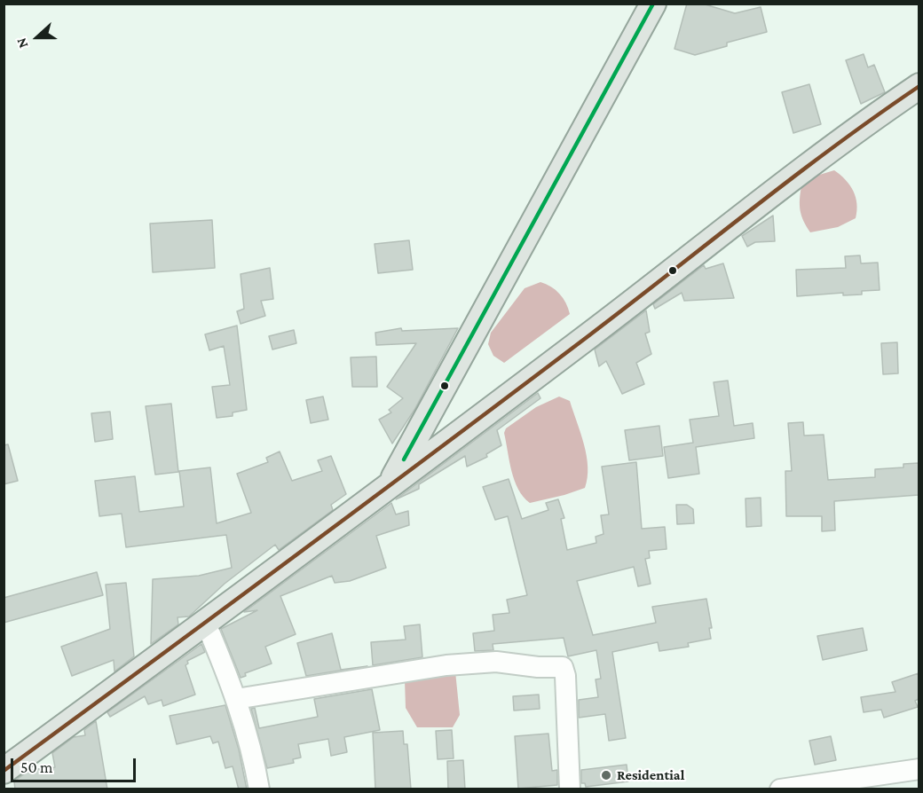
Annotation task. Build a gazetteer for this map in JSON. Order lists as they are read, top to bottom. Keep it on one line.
{"places":["Residential"],"scale_bar":"50 m","north":"left"}
